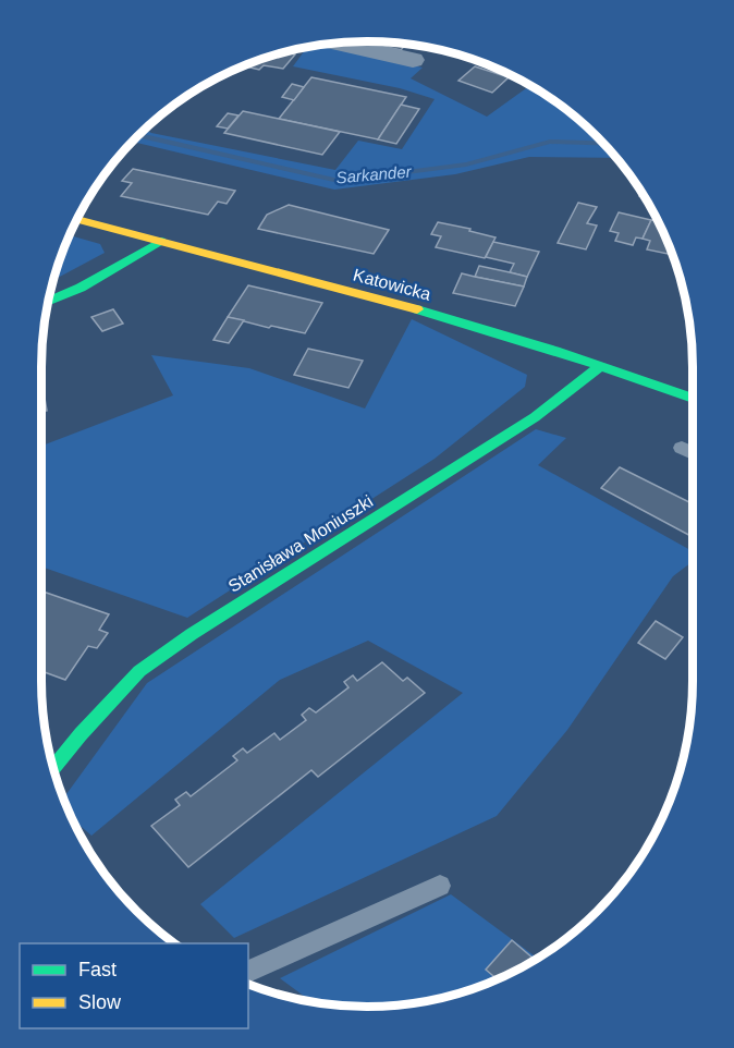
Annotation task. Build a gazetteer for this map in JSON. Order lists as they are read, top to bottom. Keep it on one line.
{"streets":{"street":["Katowicka","Stanisława Moniuszki"]},"crossings":[["Katowicka","Stanisława Moniuszki"]],"water":["Sarkander"],"legend":["Fast","Slow"]}
